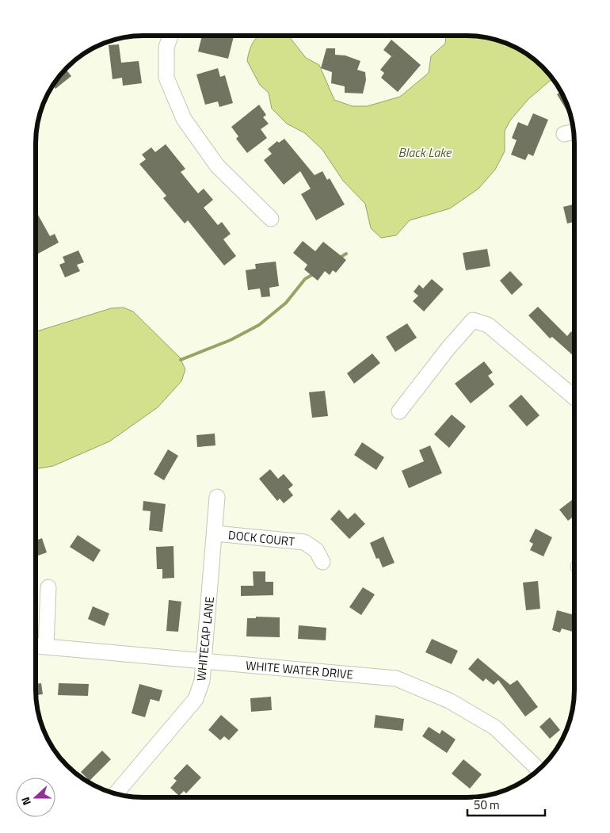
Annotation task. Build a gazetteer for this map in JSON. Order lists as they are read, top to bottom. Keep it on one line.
{"streets":{"street":["DOCK COURT","WHITECAP LANE","WHITE WATER DRIVE"]},"crossings":[["DOCK COURT","WHITECAP LANE"],["WHITECAP LANE","WHITE WATER DRIVE"]],"water":["Black Lake"],"scale_bar":"50 m","north":"left"}
